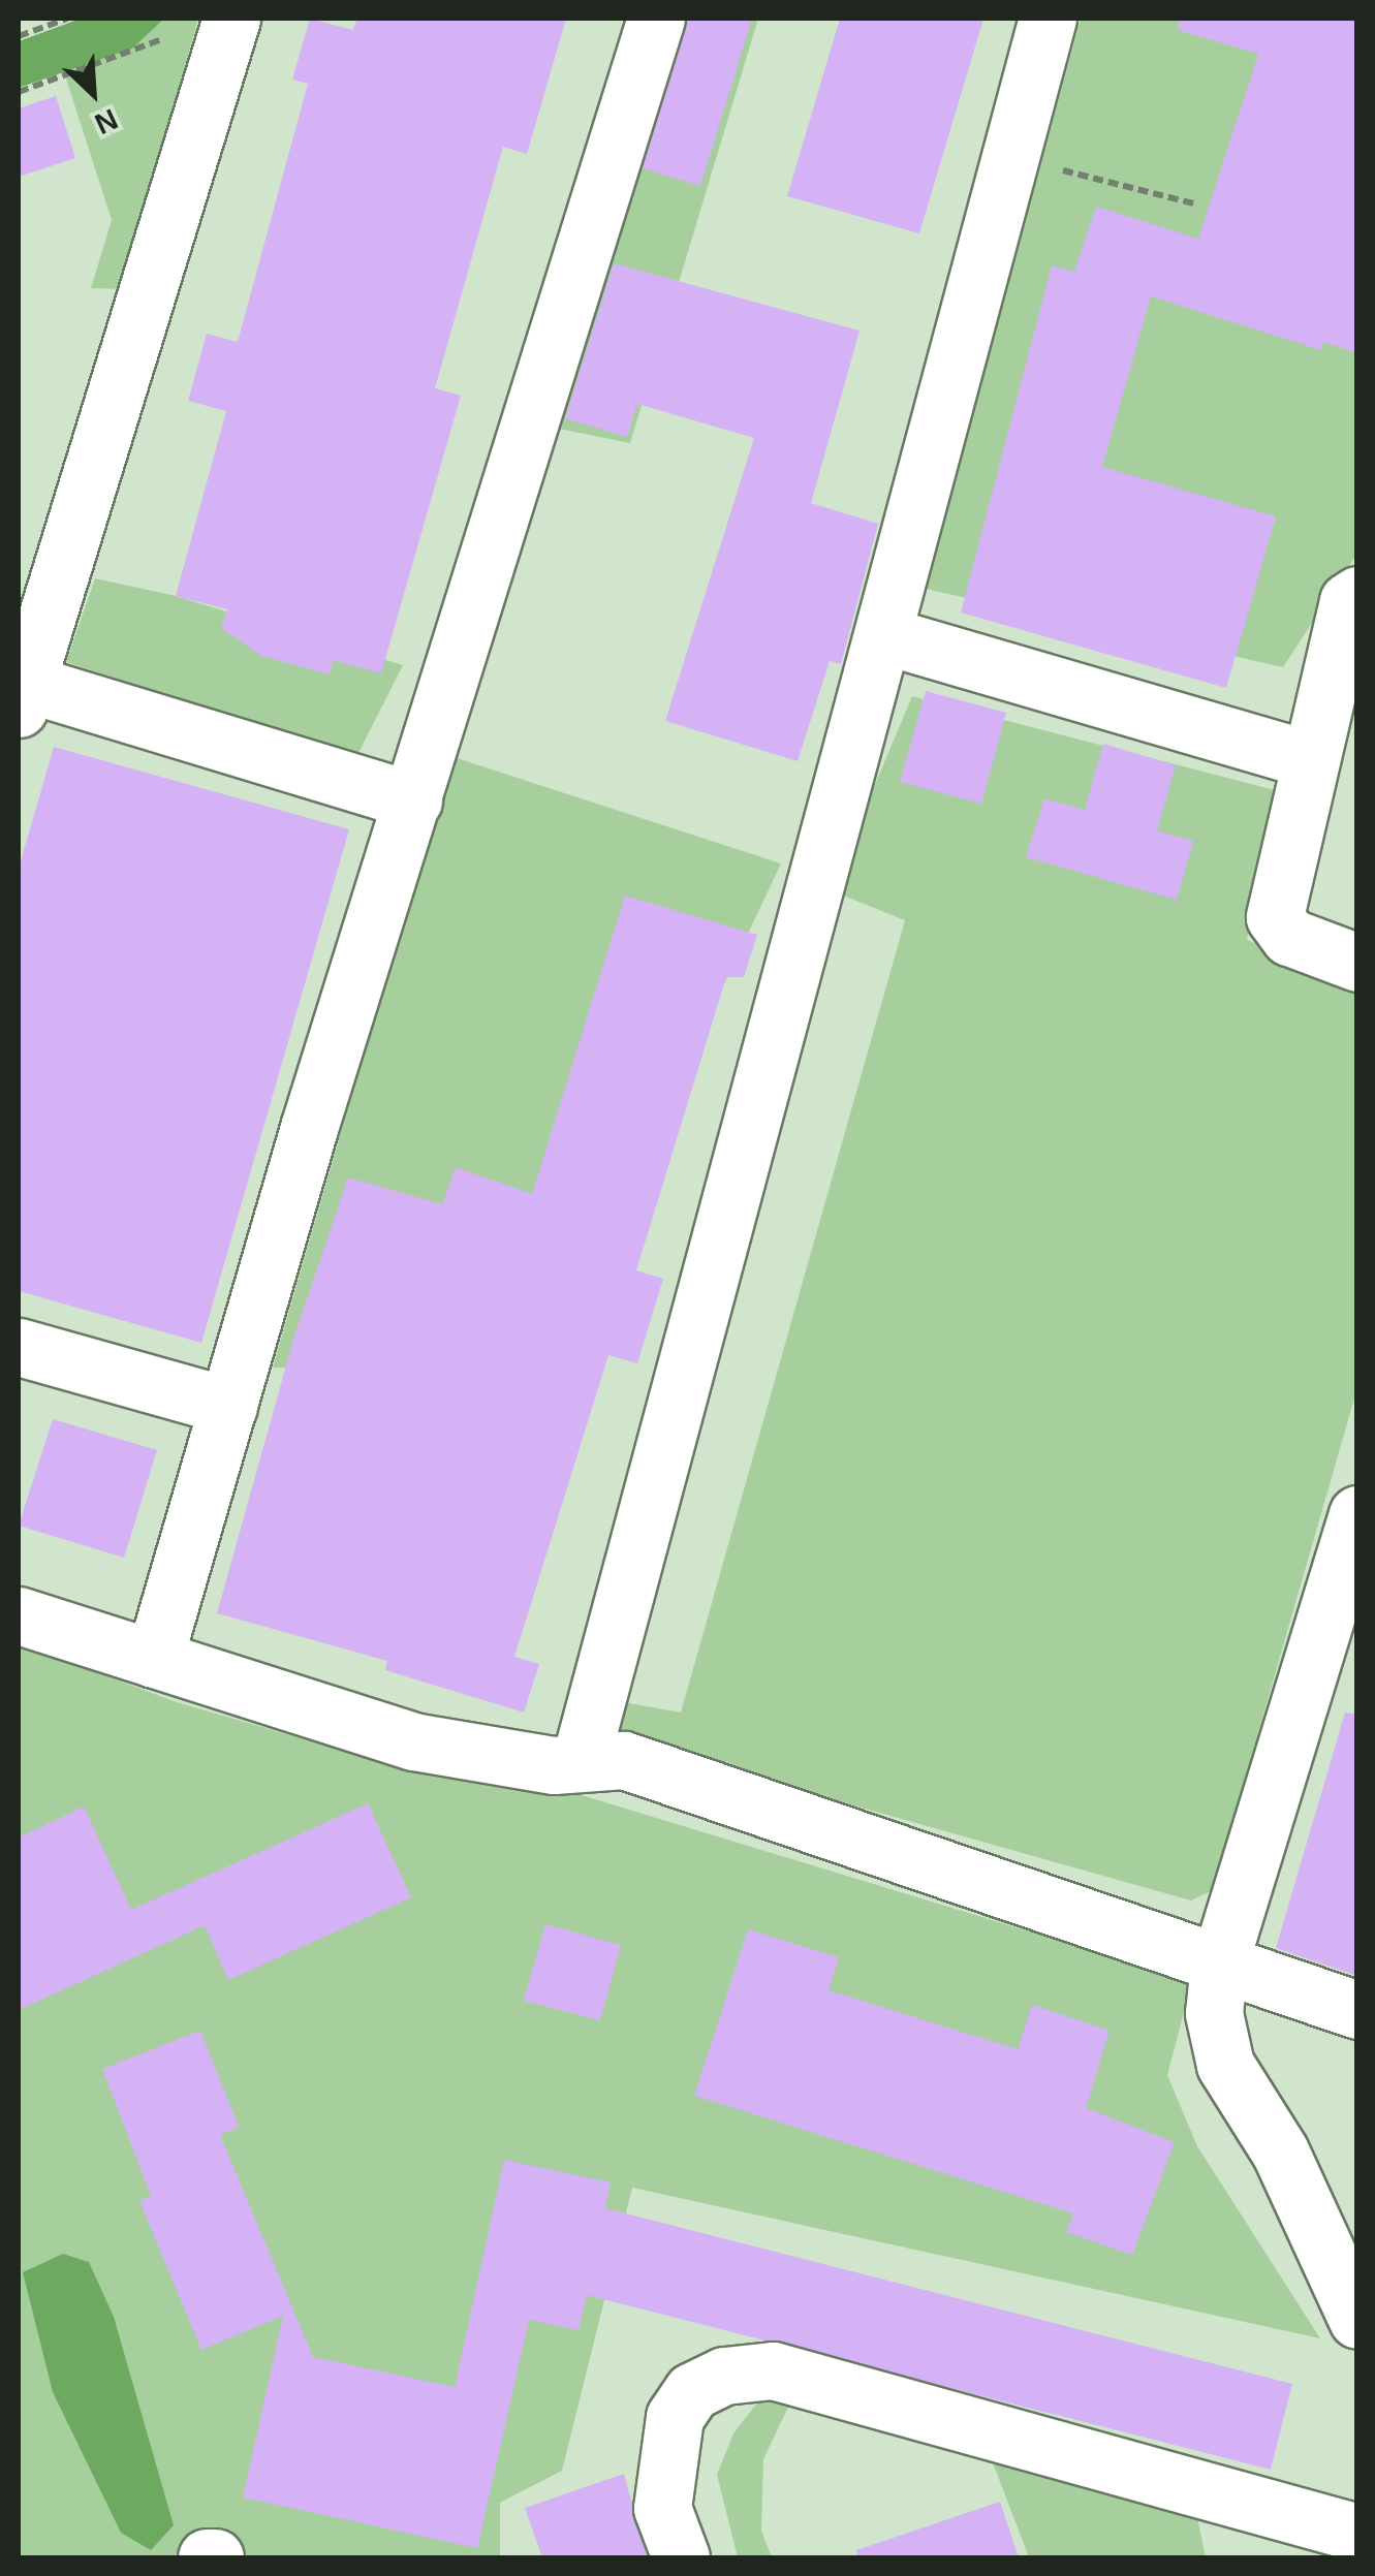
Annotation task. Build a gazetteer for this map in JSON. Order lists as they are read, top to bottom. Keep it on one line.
{"north":"bottom right"}
